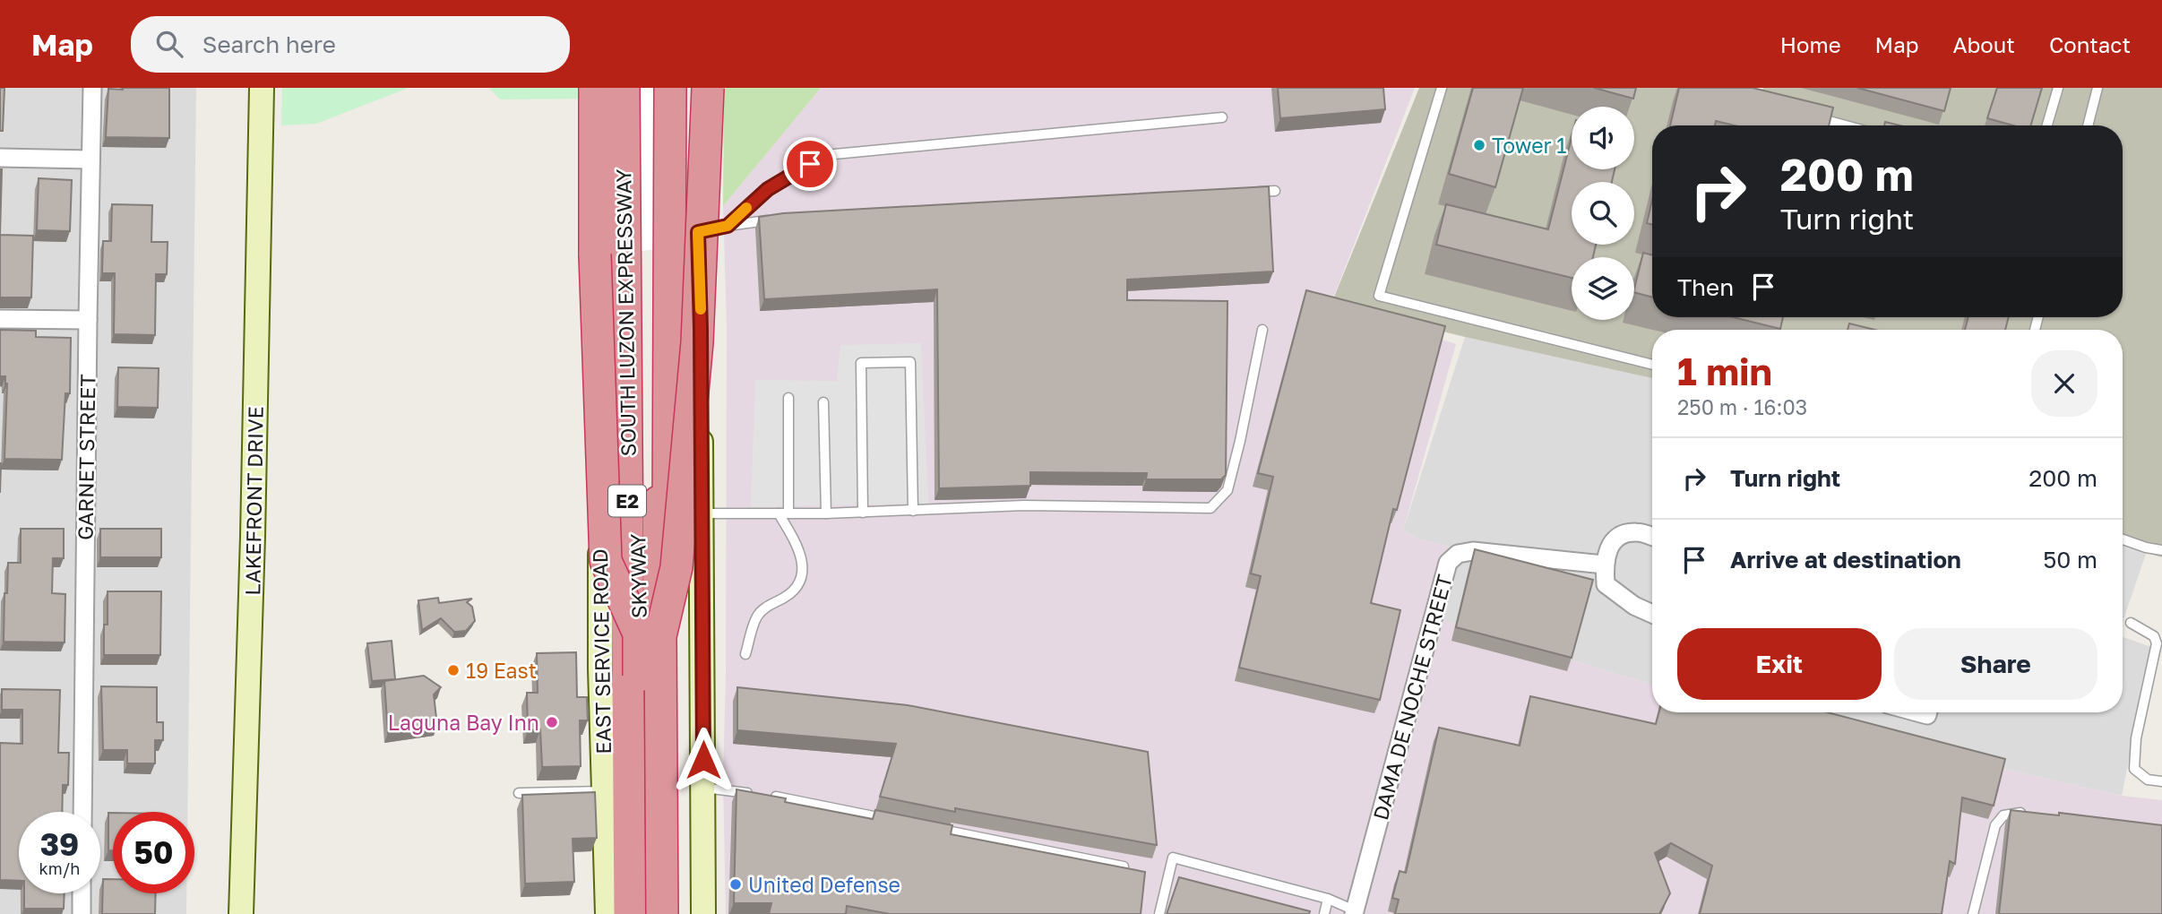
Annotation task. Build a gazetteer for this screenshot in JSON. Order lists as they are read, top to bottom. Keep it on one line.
{"streets":{"highway":["SOUTH LUZON EXPRESSWAY","E2","SKYWAY"],"main road":["LAKEFRONT DRIVE","EAST SERVICE ROAD"],"street":["GARNET STREET","DAMA DE NOCHE STREET"]},"places":["Tower 1","19 East","Laguna Bay Inn","United Defense"],"page":{"header":"Map","search":"Search here","nav":["Home","Map","About","Contact"],"turn":["200 m","Turn right"],"then":"Then","heading":["1 min","250 m · 16:03"],"list":[{"name":"Turn right","value":"200 m"},{"name":"Arrive at destination","value":"50 m"}],"buttons":["Exit","Share"],"speed":"39 km/h","limit":"50"}}
